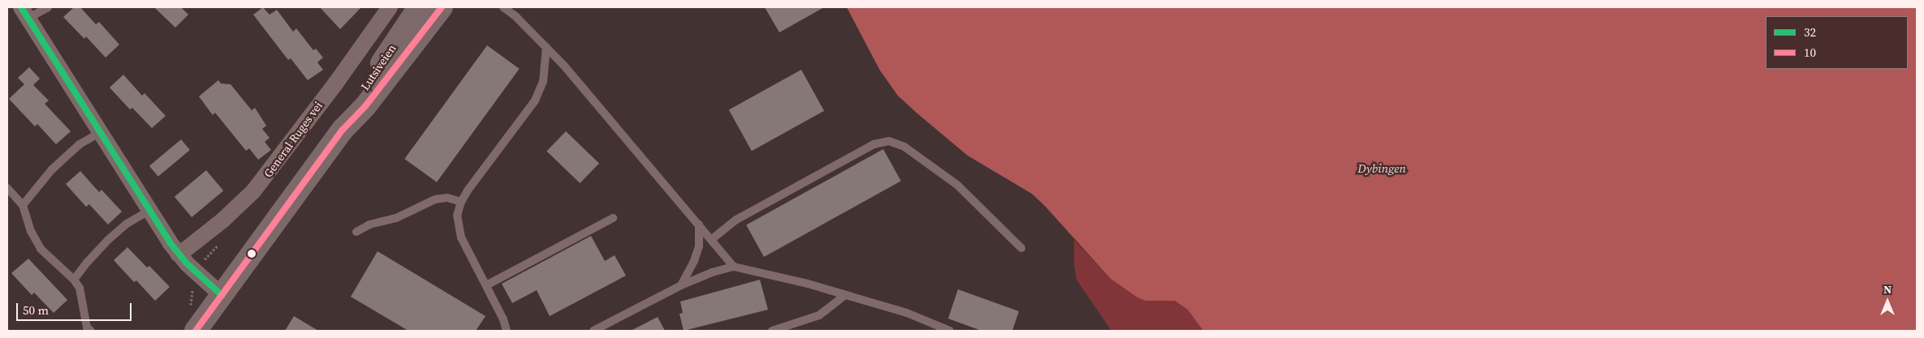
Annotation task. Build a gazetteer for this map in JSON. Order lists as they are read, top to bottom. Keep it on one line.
{"streets":{"main road":["Lutsiveien"],"street":["General Ruges vei"]},"water":["Dybingen"],"lines":["transit line 32","transit line 10"],"legend":["32","10"],"scale_bar":"50 m","north":"top"}
